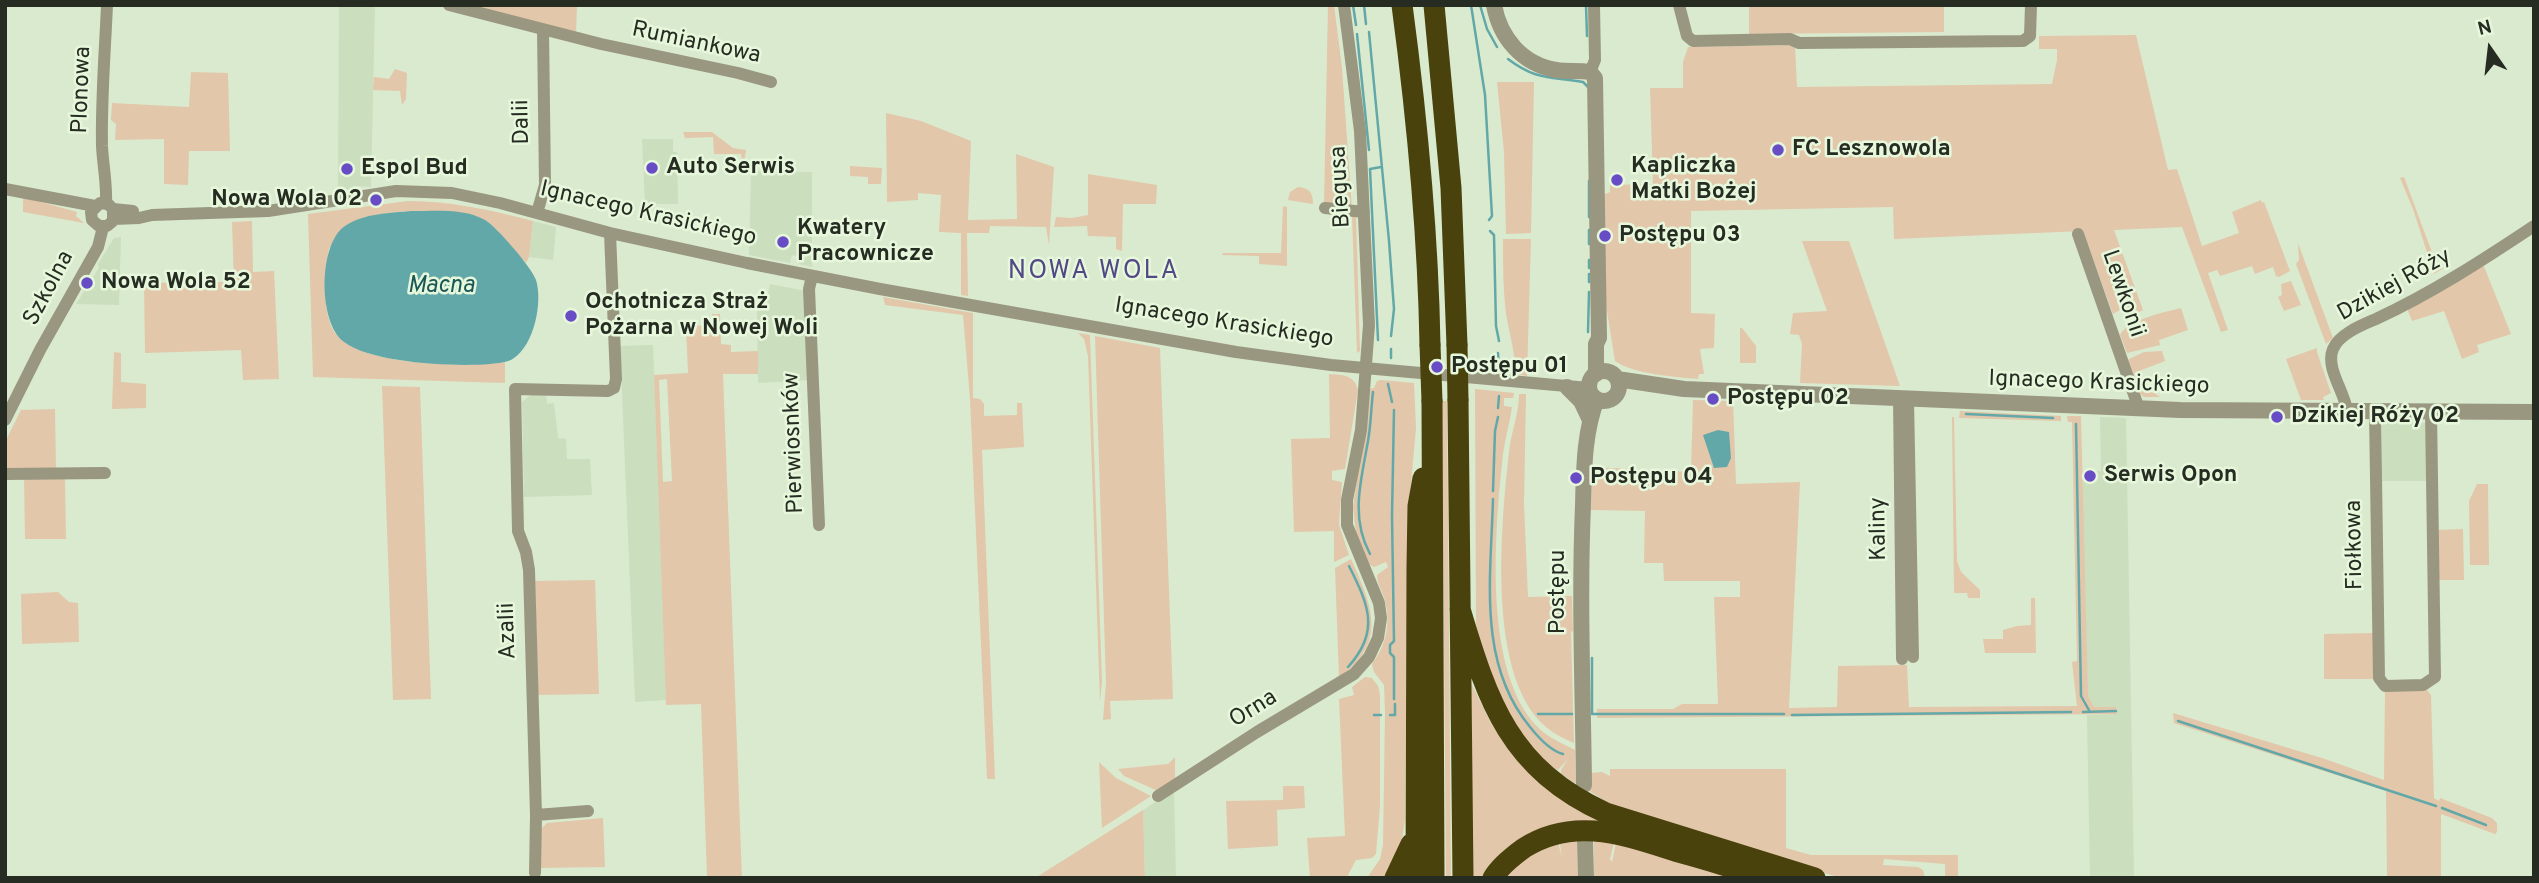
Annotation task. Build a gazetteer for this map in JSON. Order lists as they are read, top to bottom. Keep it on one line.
{"streets":{"street":["Rumiankowa","Plonowa","Dalii","Biegusa","Ignacego Krasickiego","Dzikiej Róży","Szkolna","Lewkonii","Pierwiosnków","Kaliny","Fiołkowa","Postępu","Azalii","Orna"]},"crossings":[["Rumiankowa","Dalii"],["Plonowa","Ignacego Krasickiego"],["Plonowa","Szkolna"],["Dalii","Ignacego Krasickiego"],["Biegusa","Ignacego Krasickiego"],["Biegusa","Orna"],["Ignacego Krasickiego","Dzikiej Róży"],["Ignacego Krasickiego","Szkolna"],["Ignacego Krasickiego","Lewkonii"],["Ignacego Krasickiego","Pierwiosnków"],["Ignacego Krasickiego","Kaliny"],["Ignacego Krasickiego","Fiołkowa"],["Ignacego Krasickiego","Postępu"],["Ignacego Krasickiego","Azalii"]],"districts":["NOWA WOLA"],"water":["Macna"],"places":["FC Lesznowola","Auto Serwis","Espol Bud","Kapliczka Matki Bożej","Nowa Wola 02","Postępu 03","Kwatery Pracownicze","Nowa Wola 52","Ochotnicza Straż Pożarna w Nowej Woli","Postępu 01","Postępu 02","Dzikiej Róży 02","Serwis Opon","Postępu 04"],"north":"top"}
